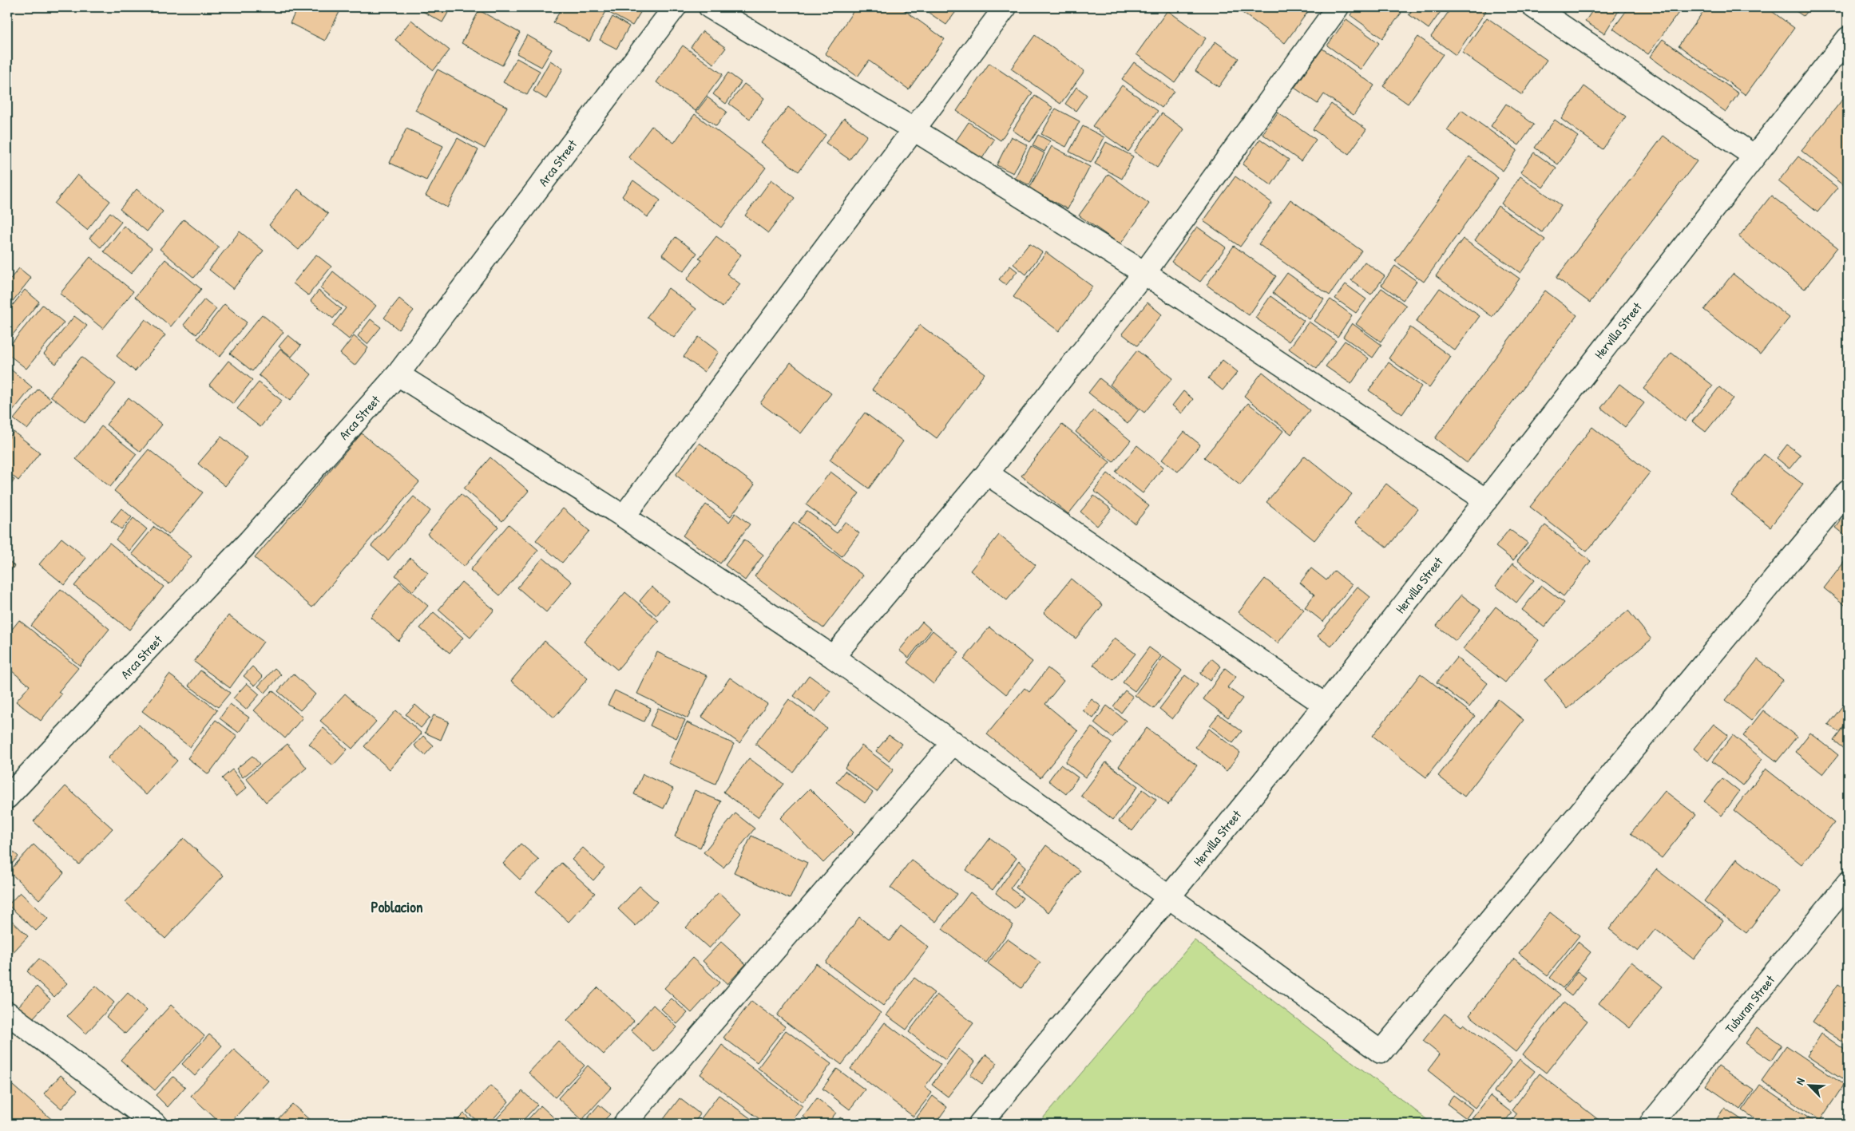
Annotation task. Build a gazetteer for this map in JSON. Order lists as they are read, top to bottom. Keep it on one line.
{"streets":{"street":["Arca Street","Hervilla Street","Tuburan Street"]},"districts":["Poblacion"],"north":"top left"}
